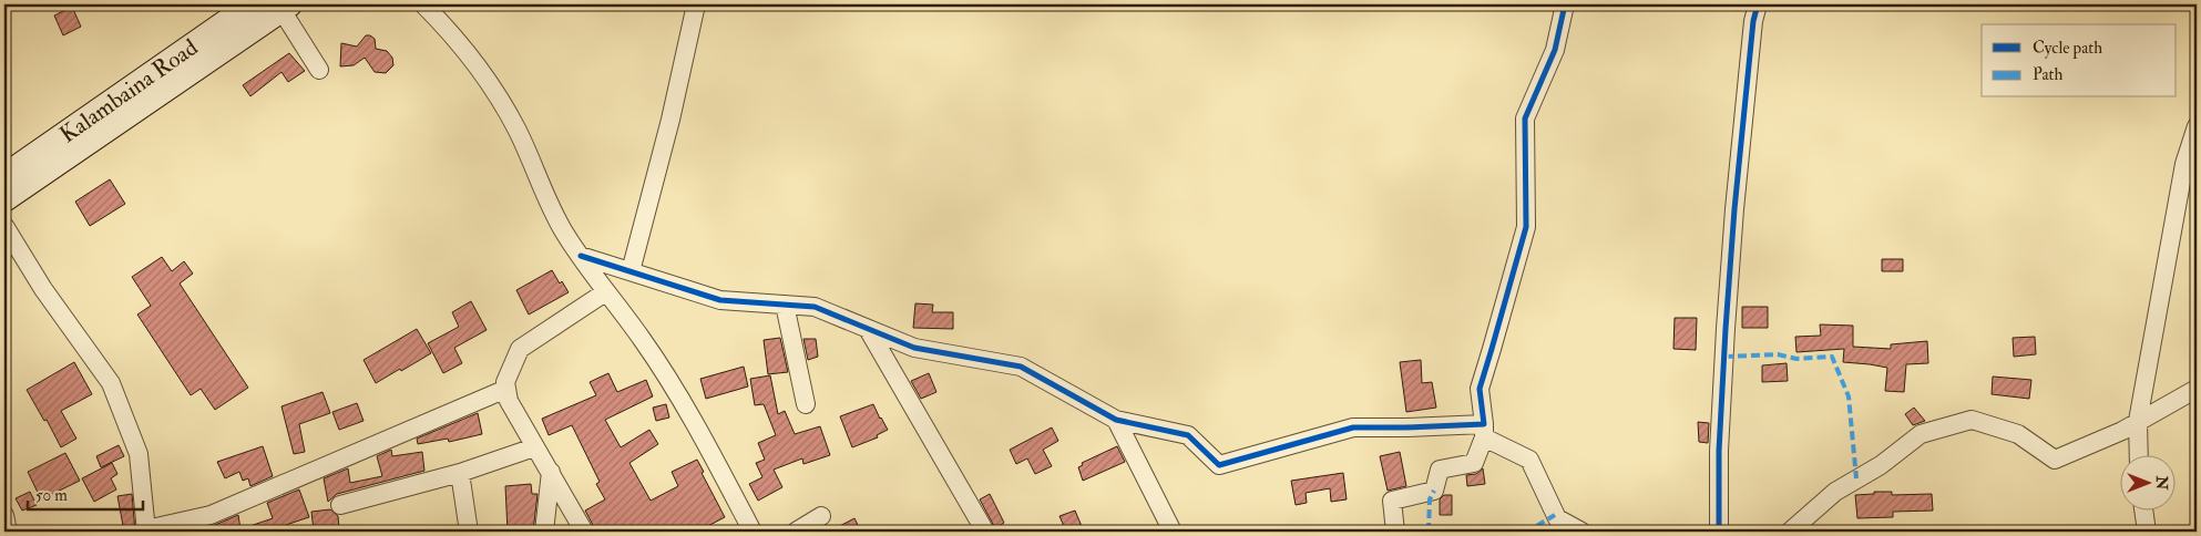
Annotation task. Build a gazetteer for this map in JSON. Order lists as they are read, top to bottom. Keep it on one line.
{"streets":{"main road":["Kalambaina Road"]},"legend":["Cycle path","Path"],"scale_bar":"50 m","north":"right"}
